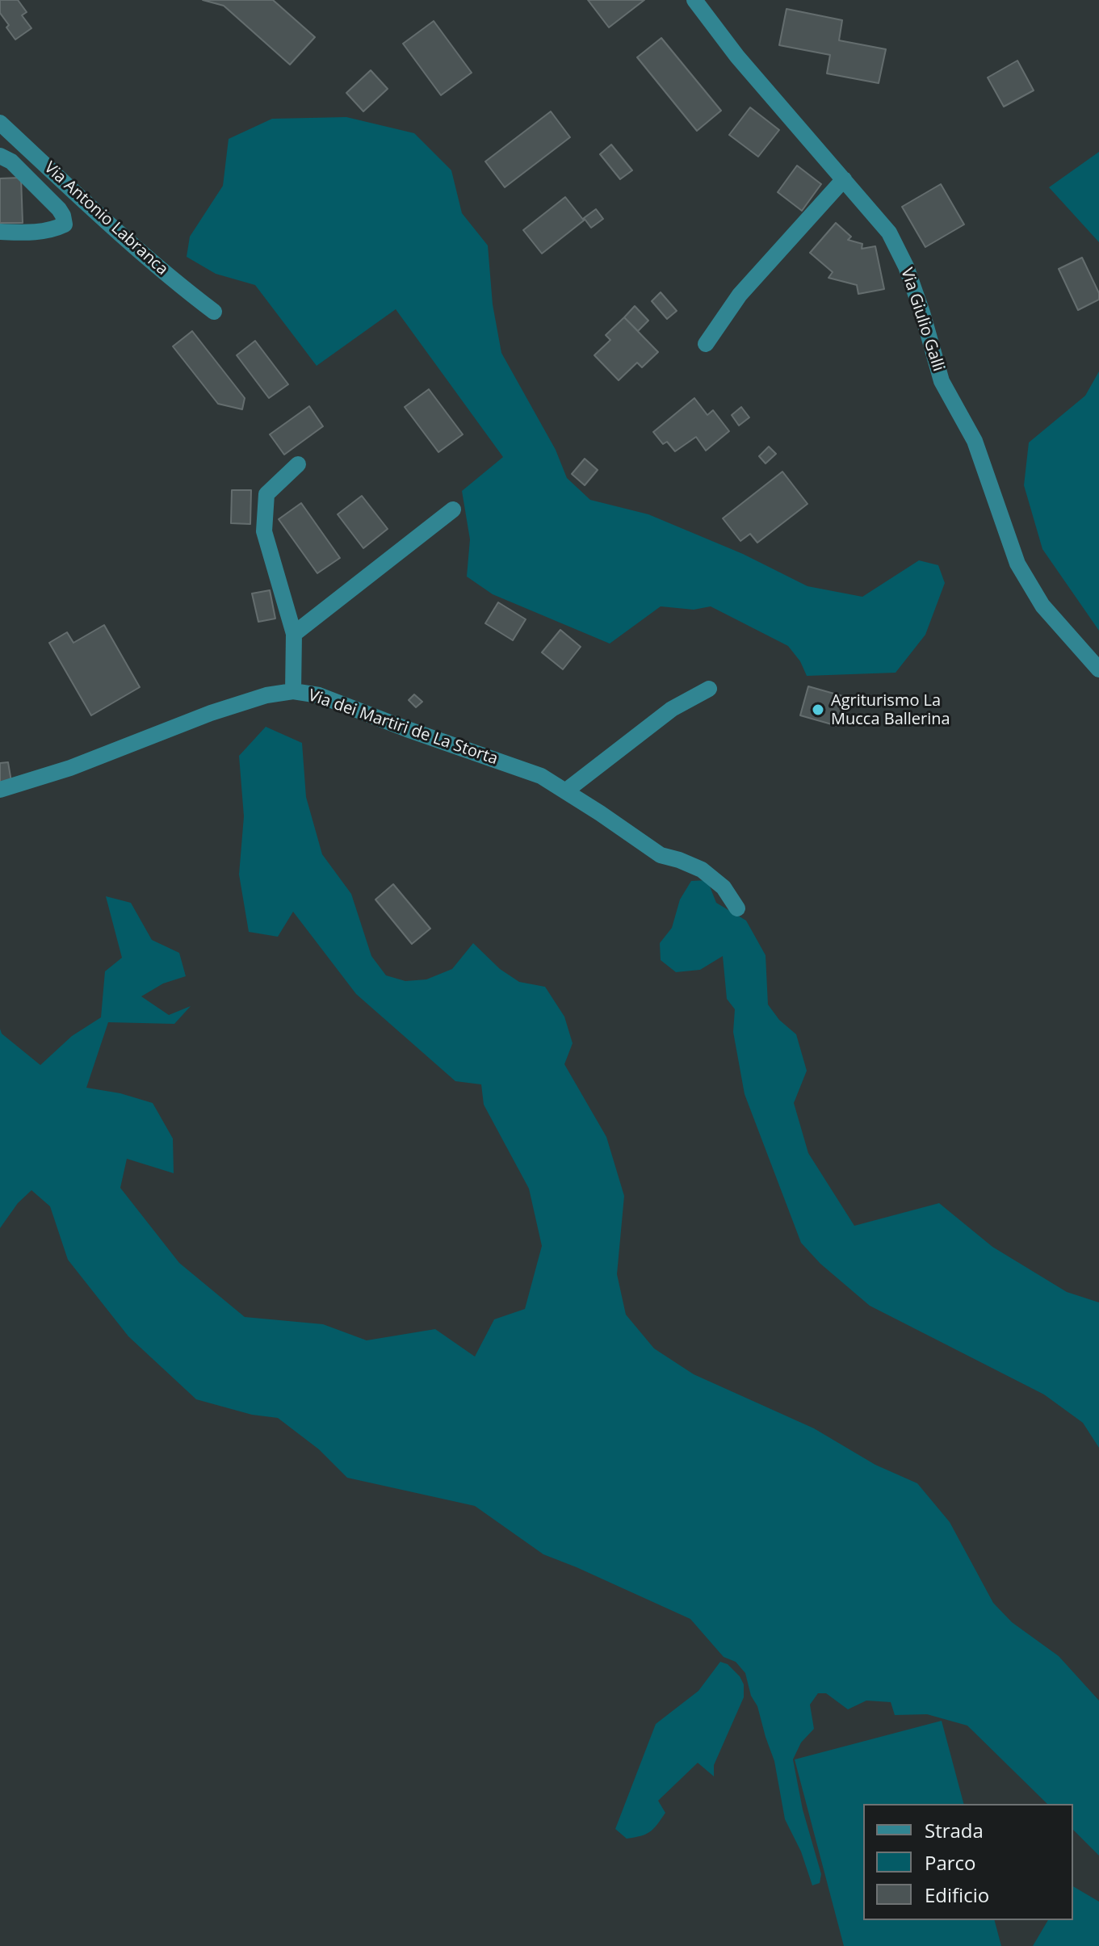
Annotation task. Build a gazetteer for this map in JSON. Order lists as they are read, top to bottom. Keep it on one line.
{"streets":{"street":["Via Antonio Labranca","Via Giulio Galli","Via dei Martiri de La Storta"]},"places":["Agriturismo La Mucca Ballerina"],"legend":["Strada","Parco","Edificio"]}
